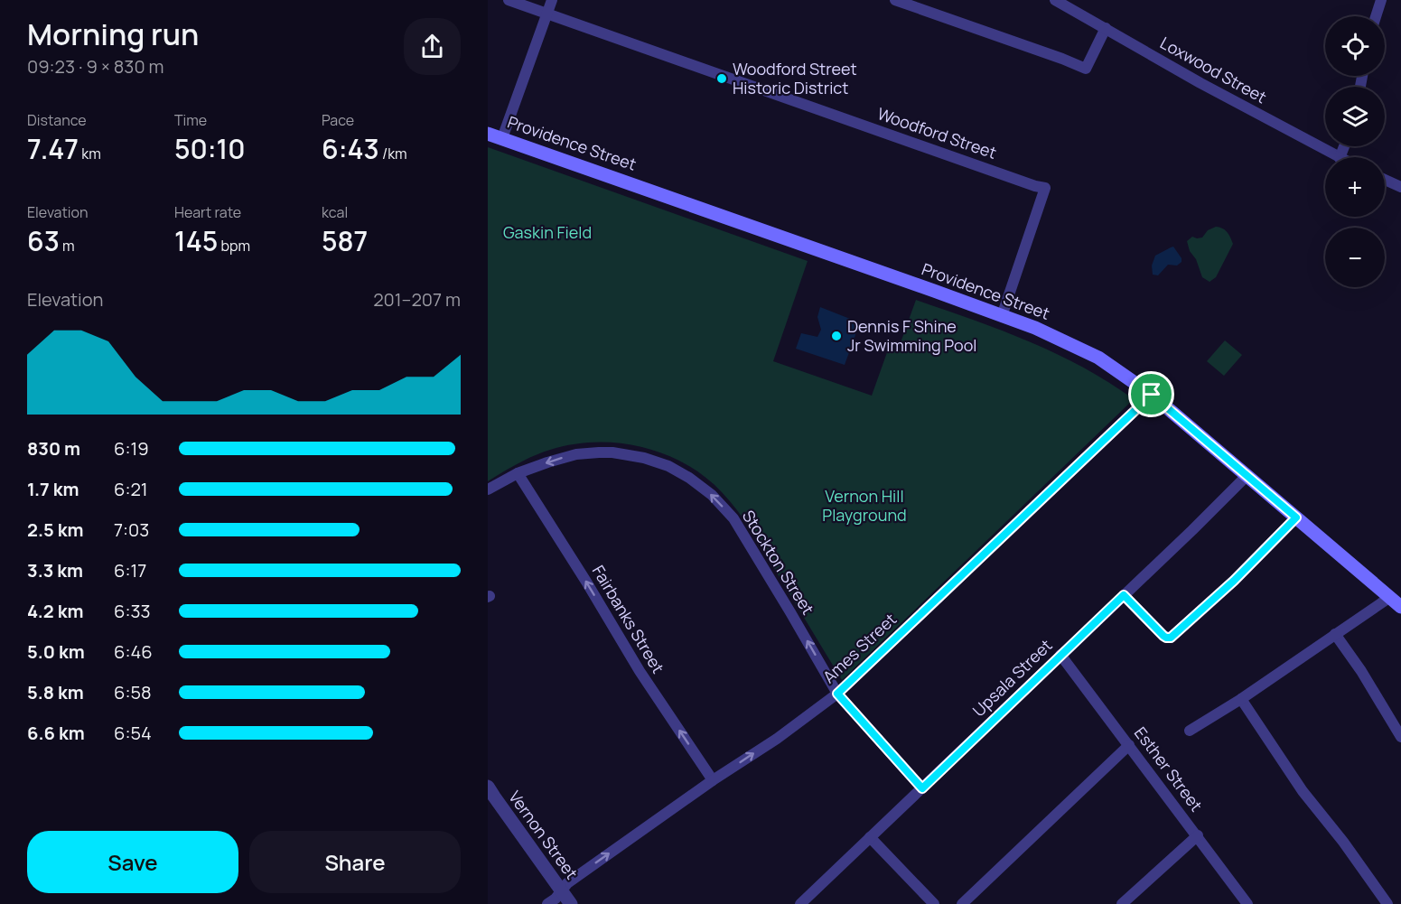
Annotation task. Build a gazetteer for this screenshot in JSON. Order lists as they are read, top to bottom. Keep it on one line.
{"streets":{"main road":["Providence Street"],"street":["Loxwood Street","Woodford Street","Stockton Street","Fairbanks Street","Ames Street","Upsala Street","Esther Street","Vernon Street"]},"crossings":[["Woodford Street","Providence Street"],["Providence Street","Ames Street"],["Providence Street","Upsala Street"],["Stockton Street","Fairbanks Street"],["Stockton Street","Ames Street"],["Stockton Street","Upsala Street"],["Fairbanks Street","Ames Street"],["Ames Street","Vernon Street"],["Upsala Street","Esther Street"]],"one_way":["Stockton Street","Fairbanks Street","Ames Street"],"parks":["Gaskin Field","Vernon Hill Playground"],"places":["Woodford Street Historic District","Dennis F Shine Jr Swimming Pool"],"page":{"heading":["Morning run","09:23 · 9 × 830 m"],"map_buttons":["+","−"],"stats":[["Distance","7.47 km"],["Time","50:10"],["Pace","6:43 /km"],["Elevation","63 m"],["Heart rate","145 bpm"],["kcal","587"]],"chart":["Elevation","201–207 m"],"list":[{"name":"830 m","note":"6:19"},{"name":"1.7 km","note":"6:21"},{"name":"2.5 km","note":"7:03"},{"name":"3.3 km","note":"6:17"},{"name":"4.2 km","note":"6:33"},{"name":"5.0 km","note":"6:46"},{"name":"5.8 km","note":"6:58"},{"name":"6.6 km","note":"6:54"}],"buttons":["Save","Share"]}}
